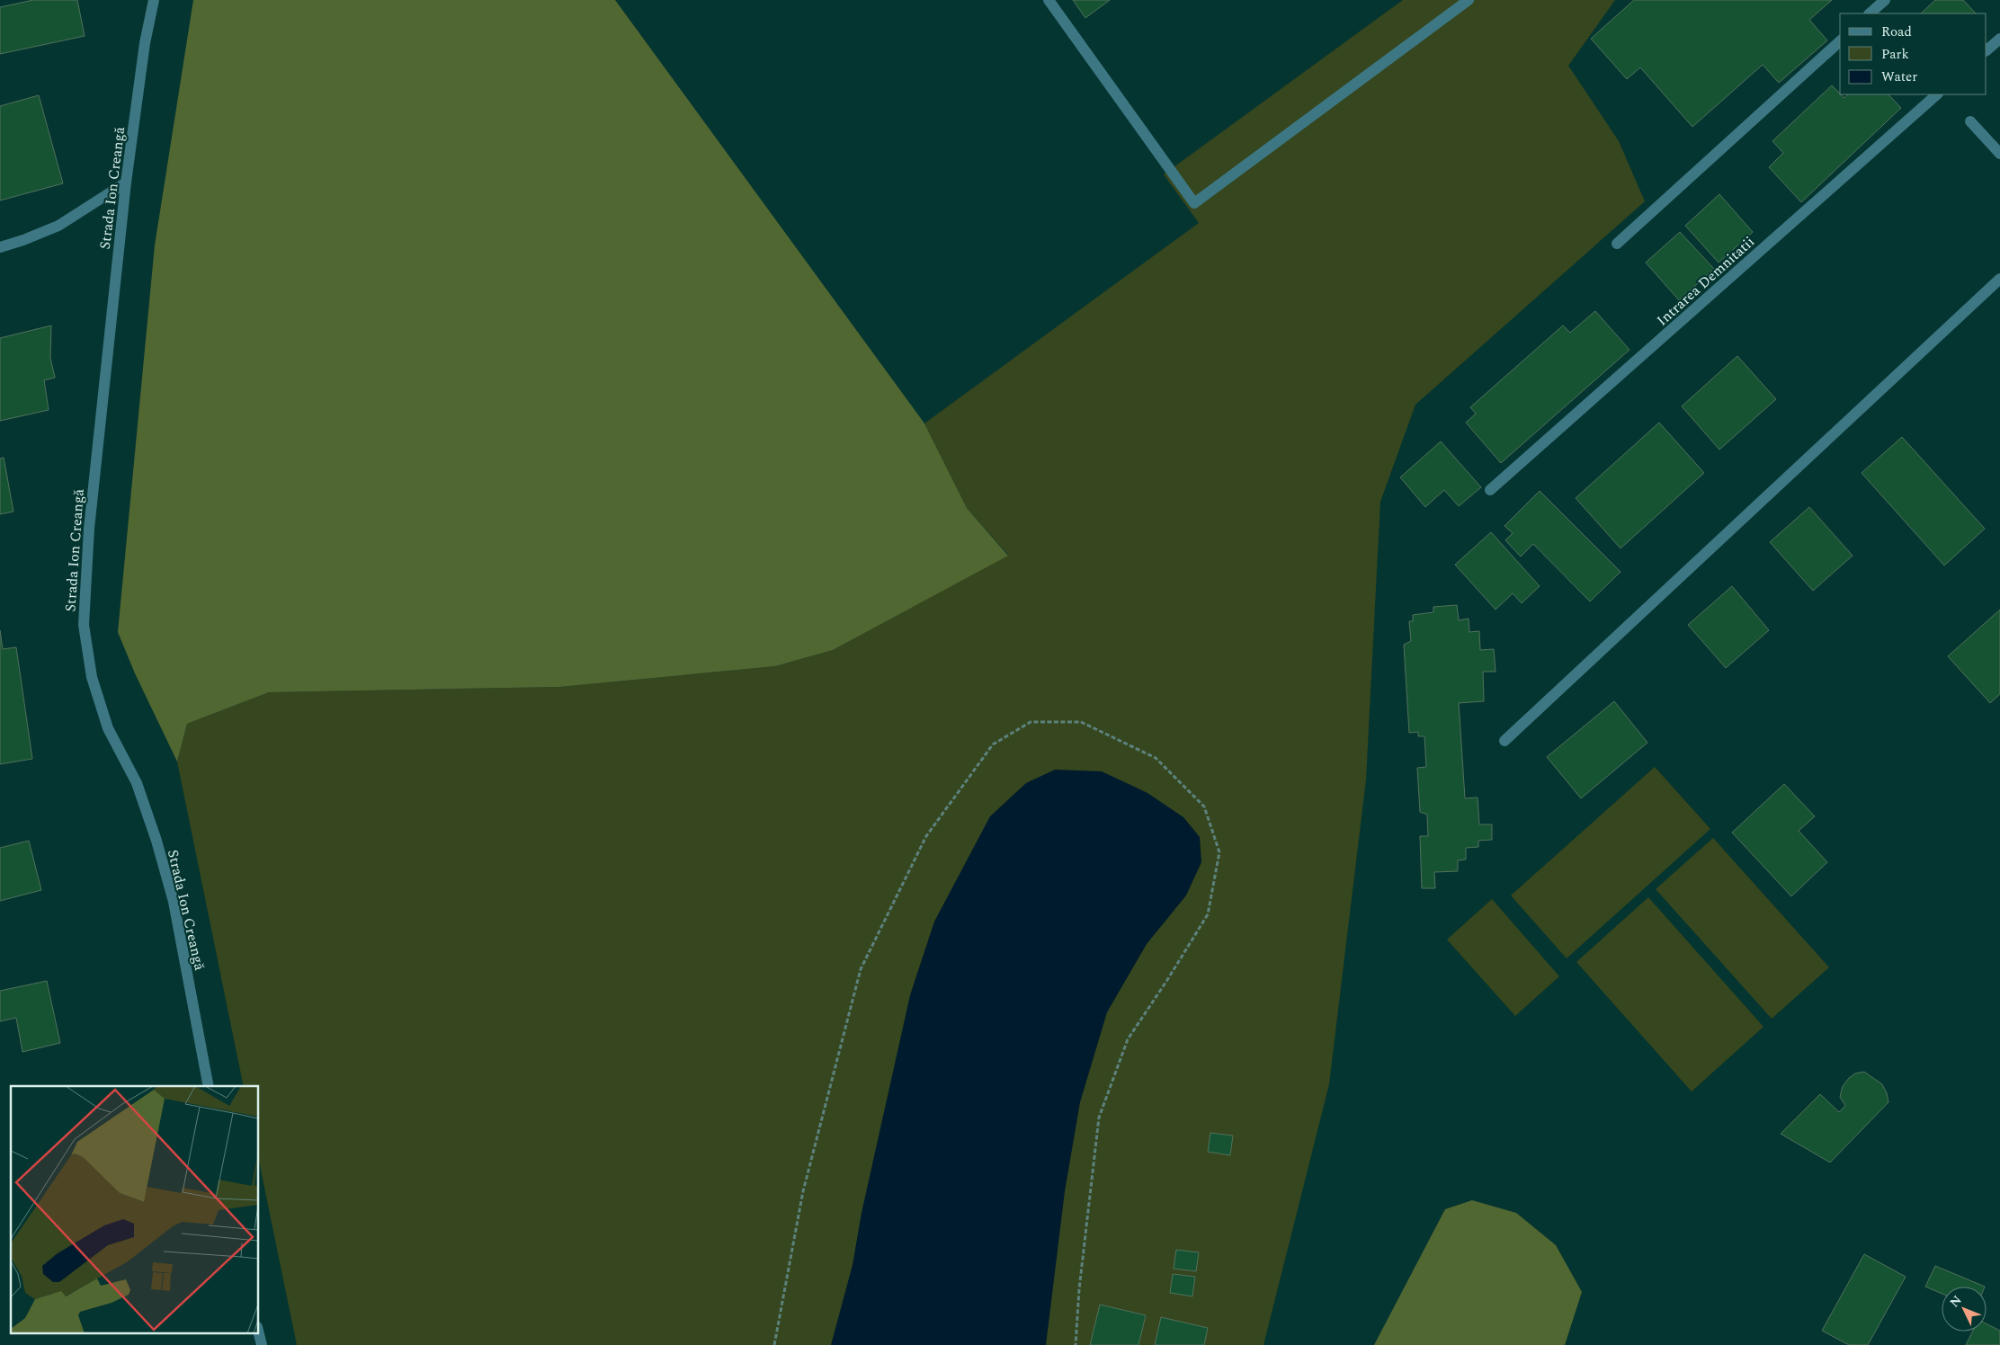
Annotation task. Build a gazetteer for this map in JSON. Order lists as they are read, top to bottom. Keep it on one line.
{"streets":{"street":["Strada Ion Creangă","Intrarea Demnitatii"]},"legend":["Road","Park","Water"],"north":"top left"}
